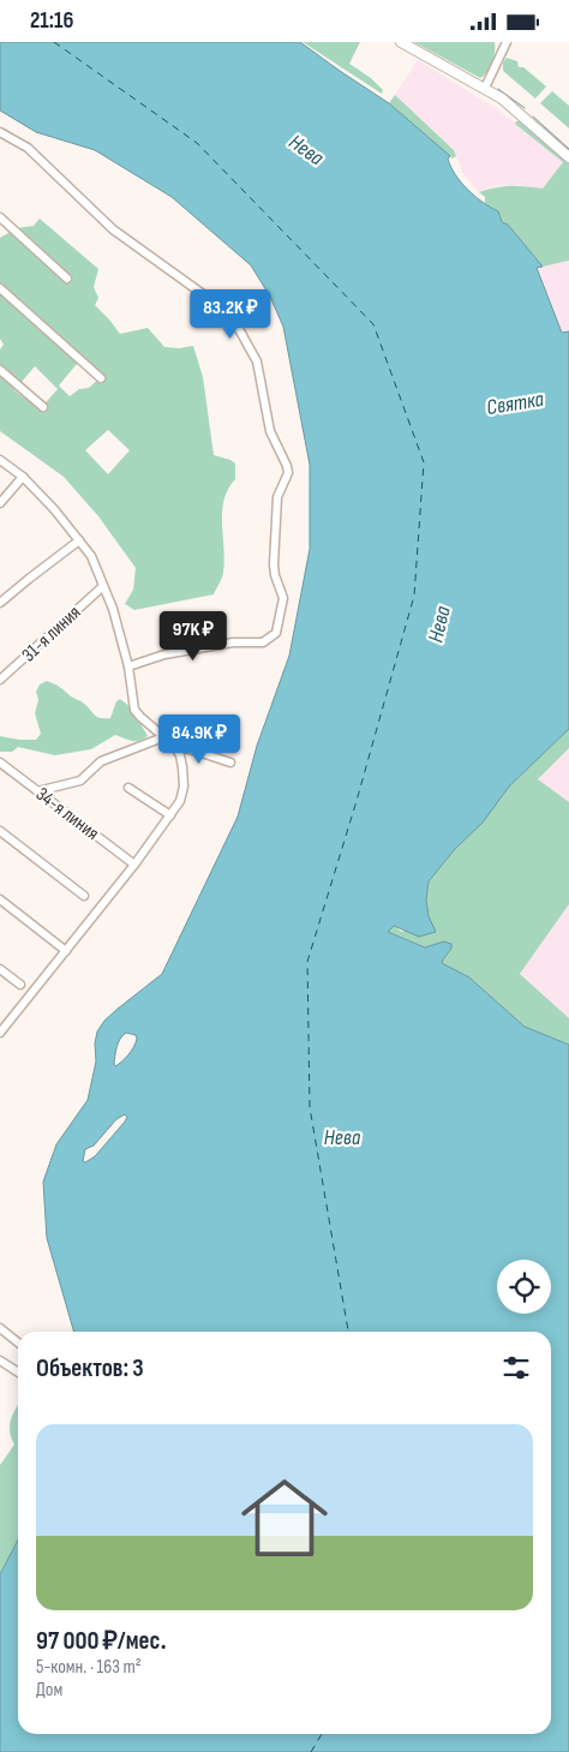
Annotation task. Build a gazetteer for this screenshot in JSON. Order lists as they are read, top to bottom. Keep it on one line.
{"streets":{"street":["31-я линия","34-я линия"]},"water":["Нева","Святка"],"page":{"status":"21:16","price":["83.2K ₽","97K ₽","84.9K ₽"],"heading":"Объектов: 3","list":[{"name":"97 000 ₽/мес.","note":"5-комн. · 163 m² · Дом"}]}}
